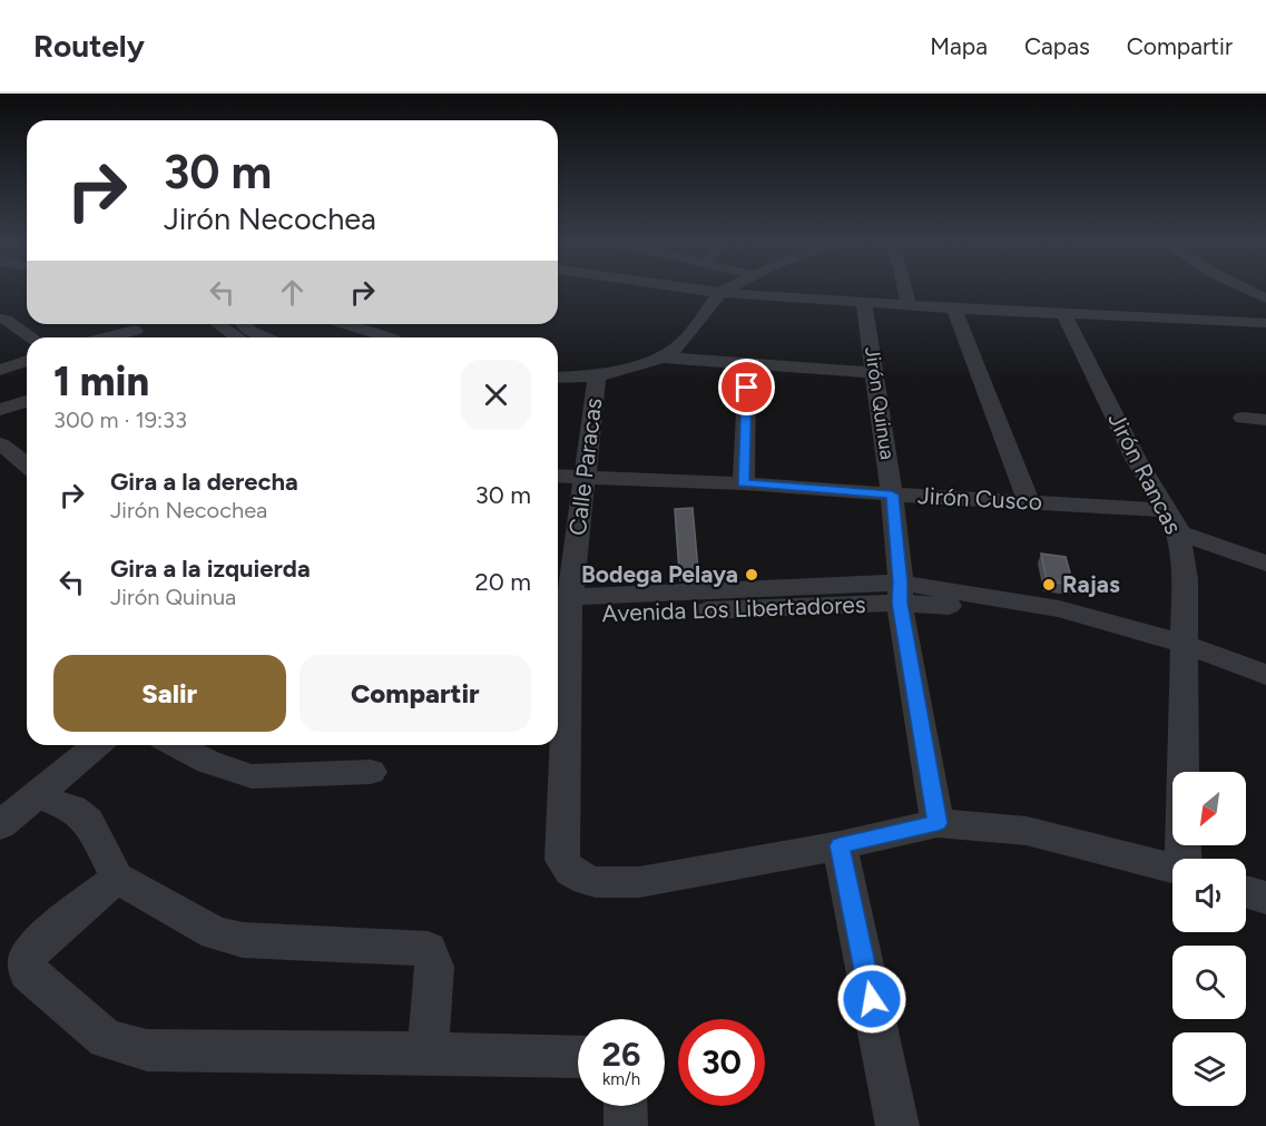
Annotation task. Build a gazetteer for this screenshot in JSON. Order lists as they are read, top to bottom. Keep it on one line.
{"streets":{"street":["Jirón Quinua","Calle Paracas","Jirón Rancas","Jirón Cusco","Avenida Los Libertadores"]},"crossings":[["Jirón Quinua","Jirón Cusco"],["Jirón Quinua","Avenida Los Libertadores"],["Calle Paracas","Jirón Cusco"],["Calle Paracas","Avenida Los Libertadores"],["Jirón Rancas","Jirón Cusco"],["Jirón Rancas","Avenida Los Libertadores"]],"places":["Bodega Pelaya","Rajas"],"north":"bottom left","page":{"header":"Routely","nav":["Mapa","Capas","Compartir"],"turn":["30 m","Jirón Necochea"],"heading":["1 min","300 m · 19:33"],"list":[{"name":"Gira a la derecha","note":"Jirón Necochea","value":"30 m"},{"name":"Gira a la izquierda","note":"Jirón Quinua","value":"20 m"}],"buttons":["Salir","Compartir"],"speed":"26 km/h","limit":"30"}}
